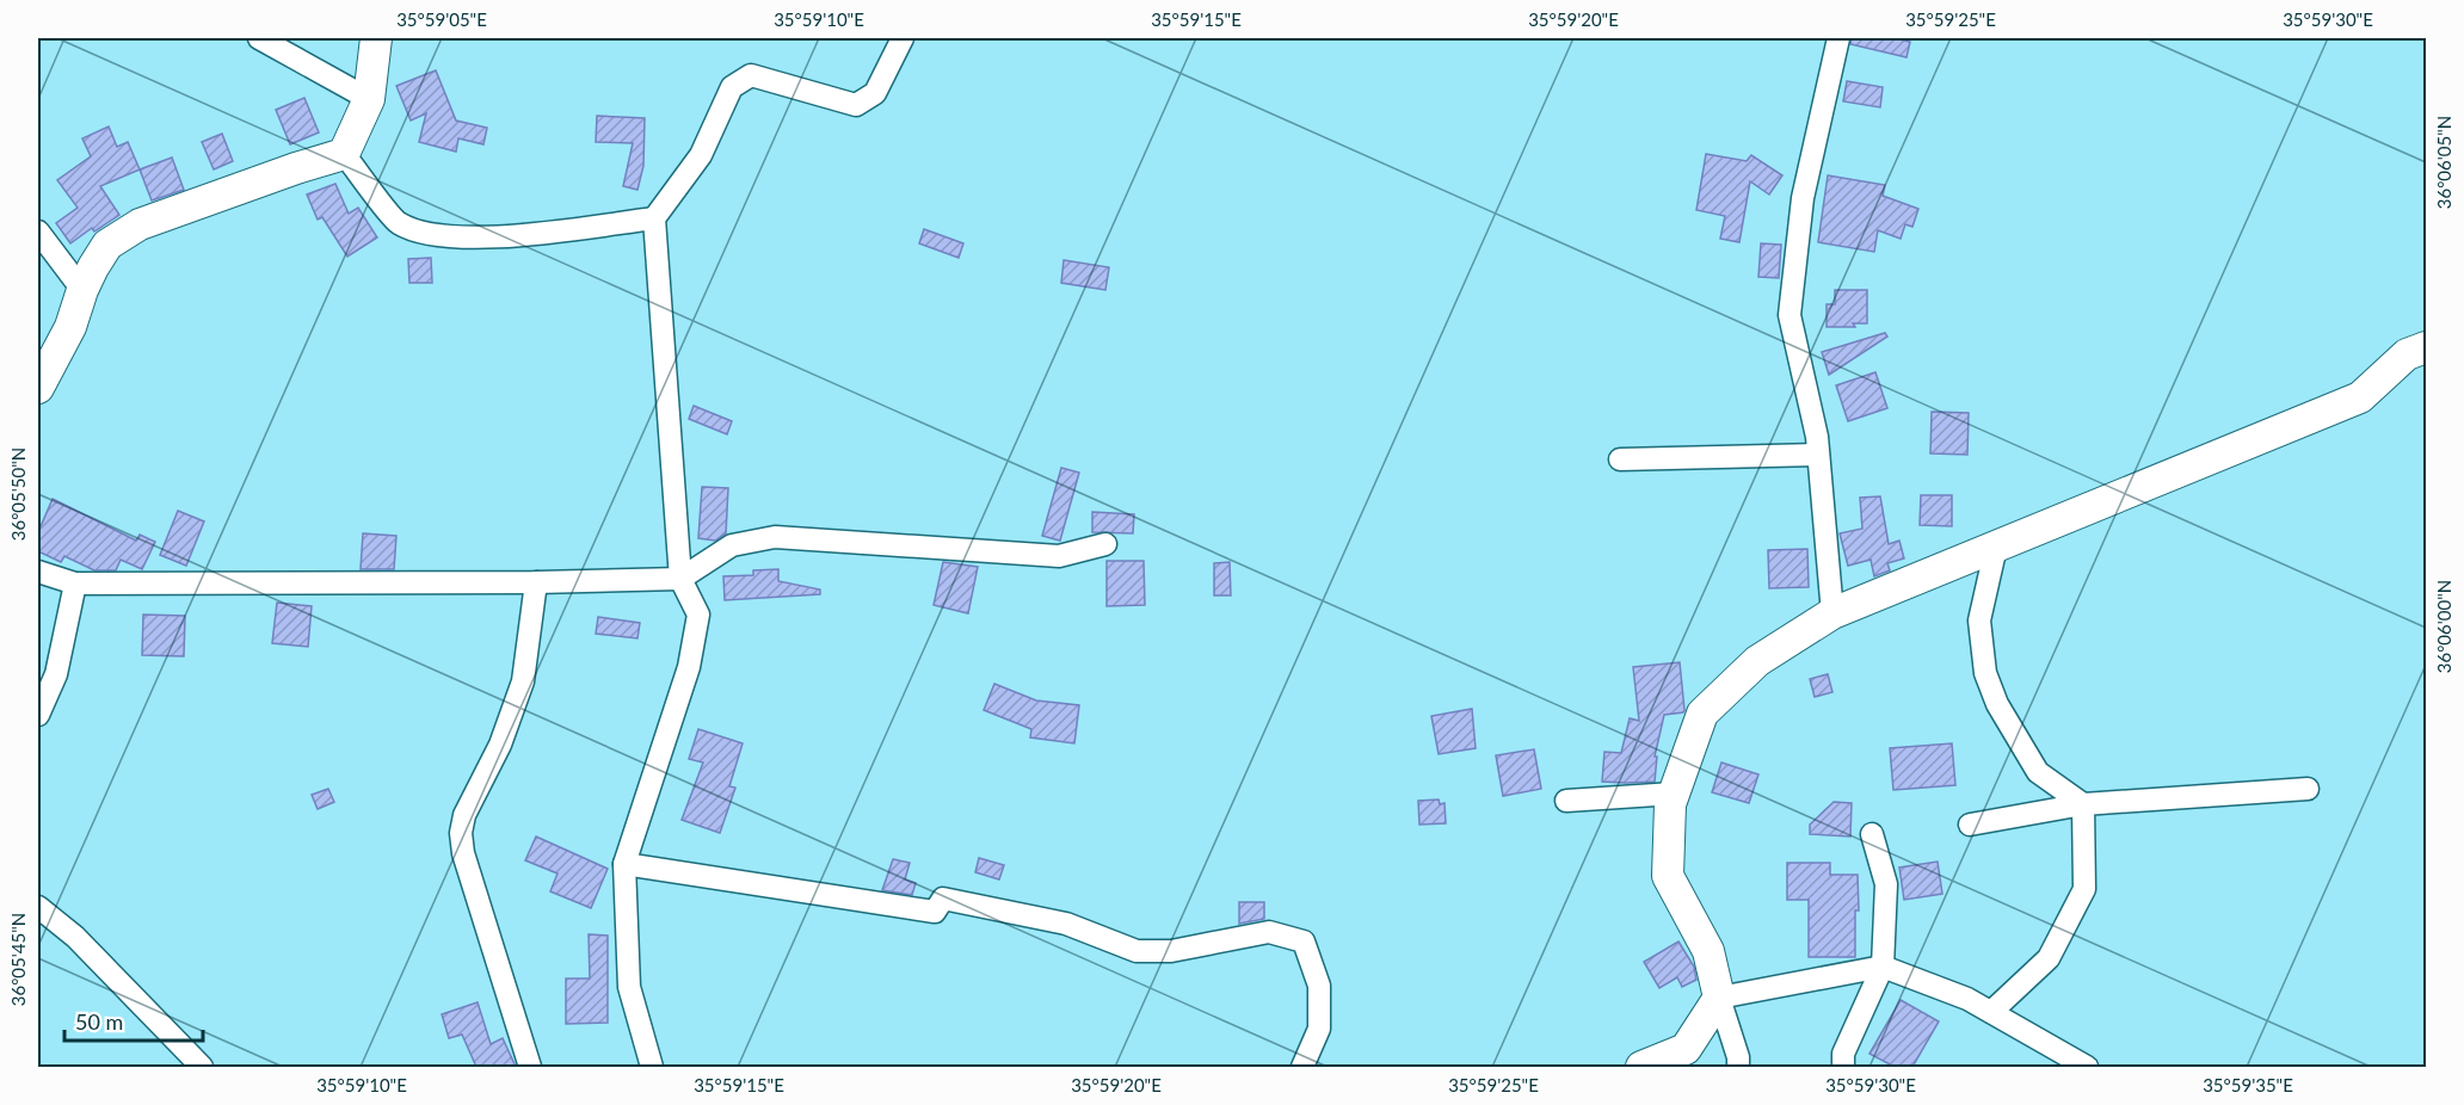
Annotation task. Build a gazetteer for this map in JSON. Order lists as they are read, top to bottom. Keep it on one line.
{"scale_bar":"50 m","coordinates":["35°59'05\"E","35°59'10\"E","35°59'15\"E","35°59'20\"E","35°59'25\"E","35°59'30\"E","36°06'05\"N","36°05'50\"N","36°06'00\"N","36°05'45\"N","35°59'35\"E"]}
